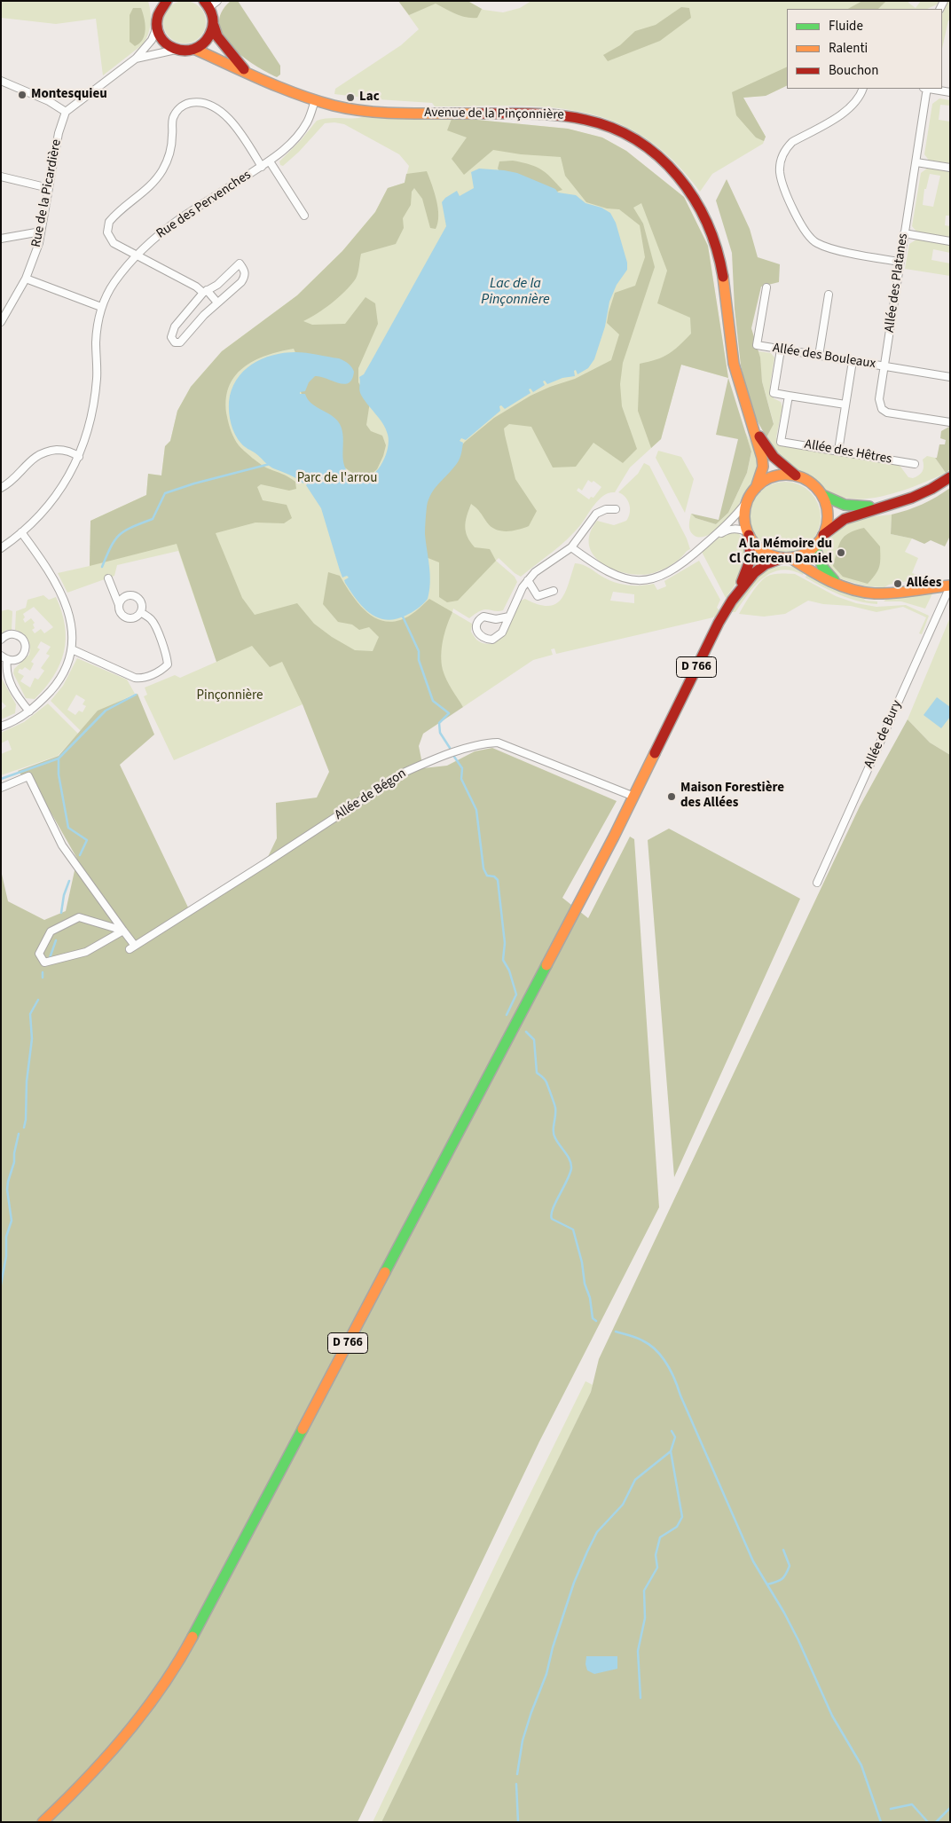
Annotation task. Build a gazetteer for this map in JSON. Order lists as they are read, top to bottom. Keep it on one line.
{"streets":{"main road":["Avenue de la Pinçonnière","D 766"],"street":["Rue de la Picardière","Rue des Pervenches","Allée des Platanes","Allée des Bouleaux","Allée des Hêtres","Allée de Bury","Allée de Bégon"]},"crossings":[["Avenue de la Pinçonnière","Rue des Pervenches"],["Avenue de la Pinçonnière","D 766"],["Allée des Platanes","Allée des Bouleaux"],["D 766","Allée de Bégon"]],"water":["Lac de la Pinçonnière"],"parks":["Parc de l'arrou","Pinçonnière"],"places":["Montesquieu","Lac","A la Mémoire du Cl Chereau Daniel","Allées","Maison Forestière des Allées"],"legend":["Fluide","Ralenti","Bouchon"]}
